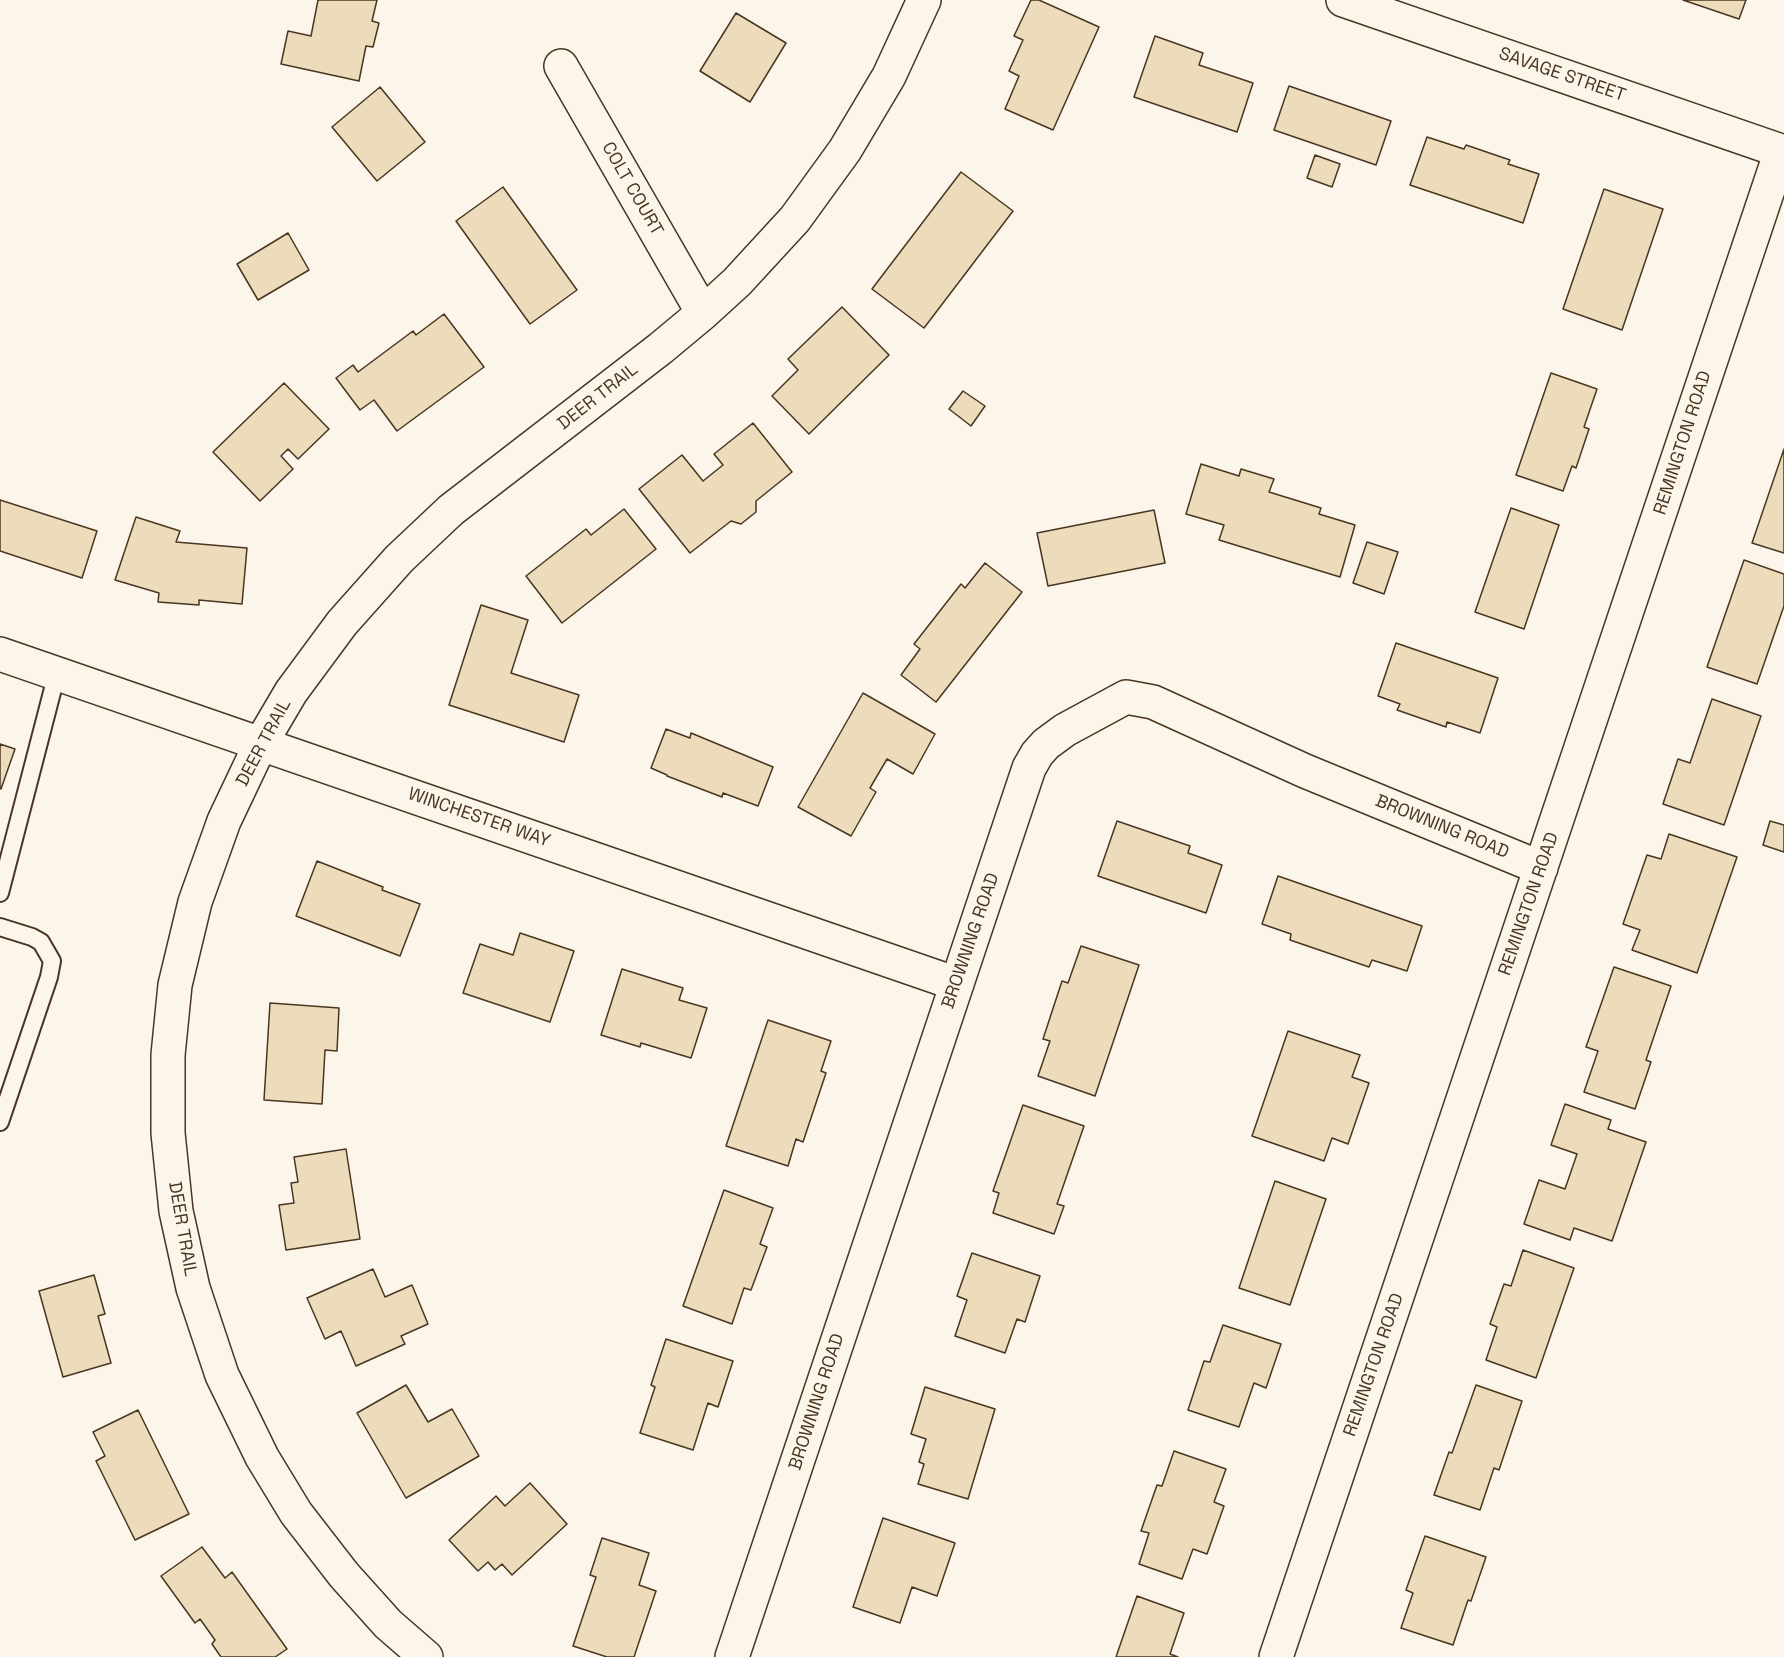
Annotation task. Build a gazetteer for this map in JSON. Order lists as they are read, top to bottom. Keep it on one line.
{"streets":{"street":["SAVAGE STREET","COLT COURT","DEER TRAIL","REMINGTON ROAD","WINCHESTER WAY","BROWNING ROAD"]},"crossings":[["SAVAGE STREET","REMINGTON ROAD"],["COLT COURT","DEER TRAIL"],["DEER TRAIL","WINCHESTER WAY"],["REMINGTON ROAD","BROWNING ROAD"],["WINCHESTER WAY","BROWNING ROAD"]]}
